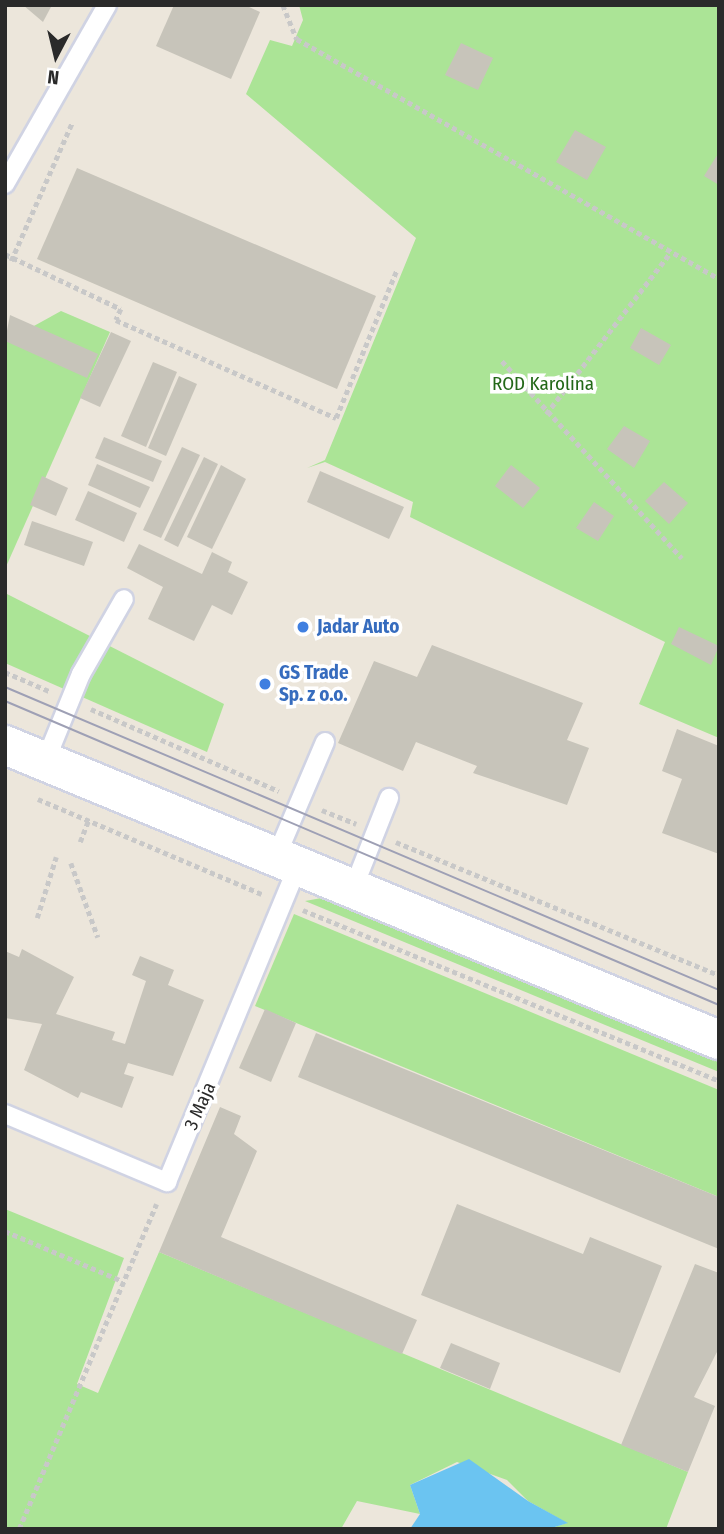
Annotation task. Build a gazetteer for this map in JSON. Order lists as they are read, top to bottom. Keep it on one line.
{"streets":{"lane":["3 Maja"]},"parks":["ROD Karolina"],"places":["Jadar Auto","GS Trade Sp. z o.o."],"north":"bottom"}
